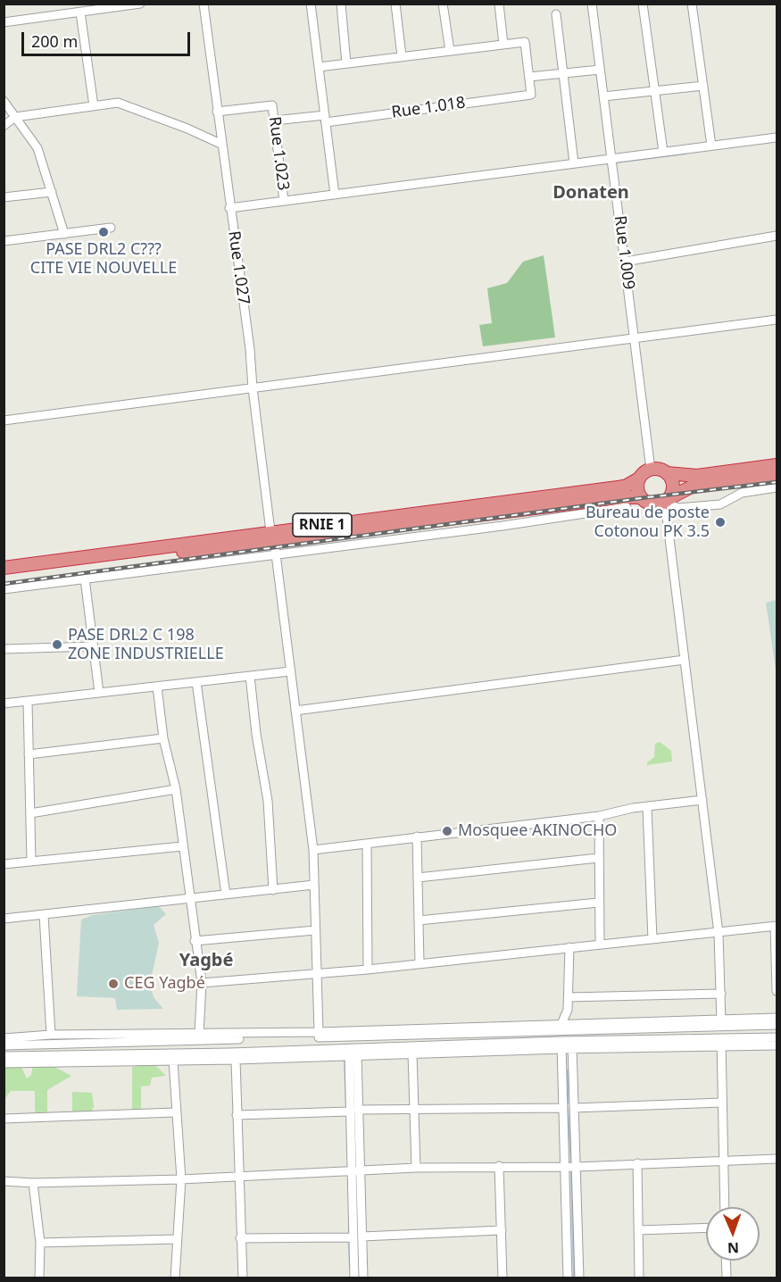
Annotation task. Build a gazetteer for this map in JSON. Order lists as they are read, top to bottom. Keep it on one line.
{"streets":{"highway":["RNIE 1"],"street":["Rue 1.018","Rue 1.023","Rue 1.009","Rue 1.027"]},"crossings":[["Rue 1.018","Rue 1.023"],["Rue 1.023","Rue 1.027"],["Rue 1.009","RNIE 1"],["Rue 1.027","RNIE 1"]],"districts":["Donaten","Yagbé"],"places":["PASE DRL2 C??? CITE VIE NOUVELLE","Bureau de poste Cotonou PK 3.5","PASE DRL2 C 198 ZONE INDUSTRIELLE","Mosquee AKINOCHO","CEG Yagbé"],"scale_bar":"200 m","north":"bottom"}
